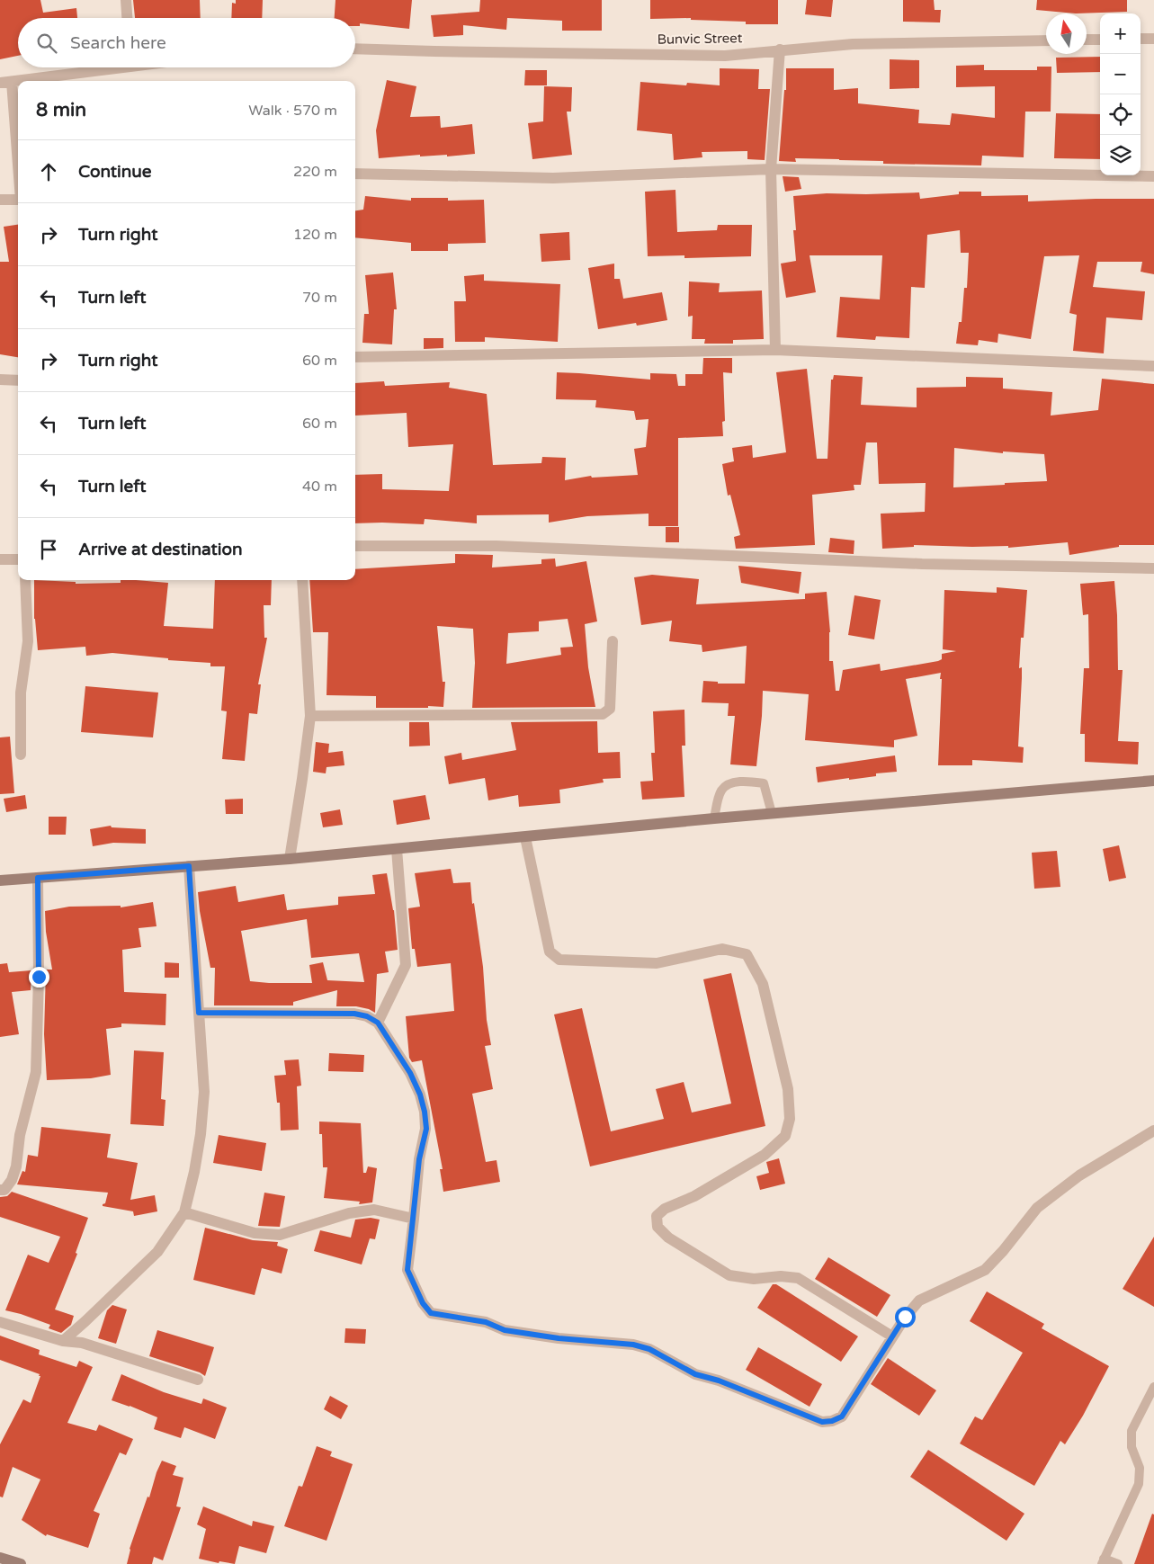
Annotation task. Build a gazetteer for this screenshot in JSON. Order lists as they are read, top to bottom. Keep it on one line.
{"streets":{"street":["Bunvic Street"]},"north":"top","page":{"map_buttons":["+","−"],"search":"Search here","heading":["8 min","Walk · 570 m"],"list":[["Continue","220 m"],["Turn right","120 m"],["Turn left","70 m"],["Turn right","60 m"],["Turn left","60 m"],["Turn left","40 m"],"Arrive at destination"]}}
